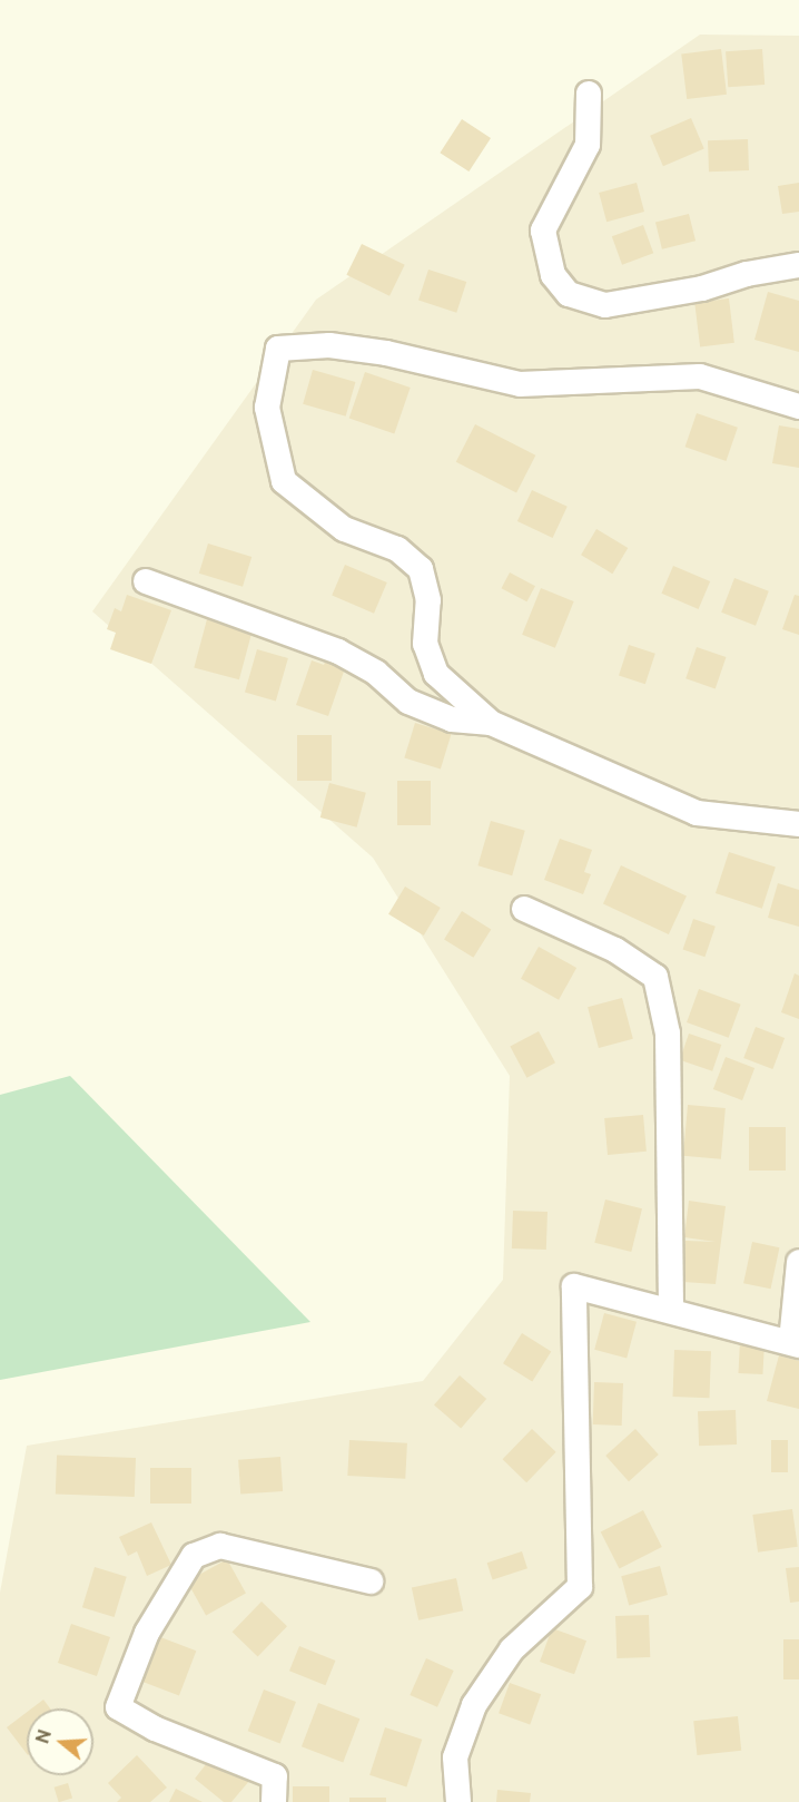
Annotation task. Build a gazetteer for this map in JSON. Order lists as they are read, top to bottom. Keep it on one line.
{"north":"left"}
